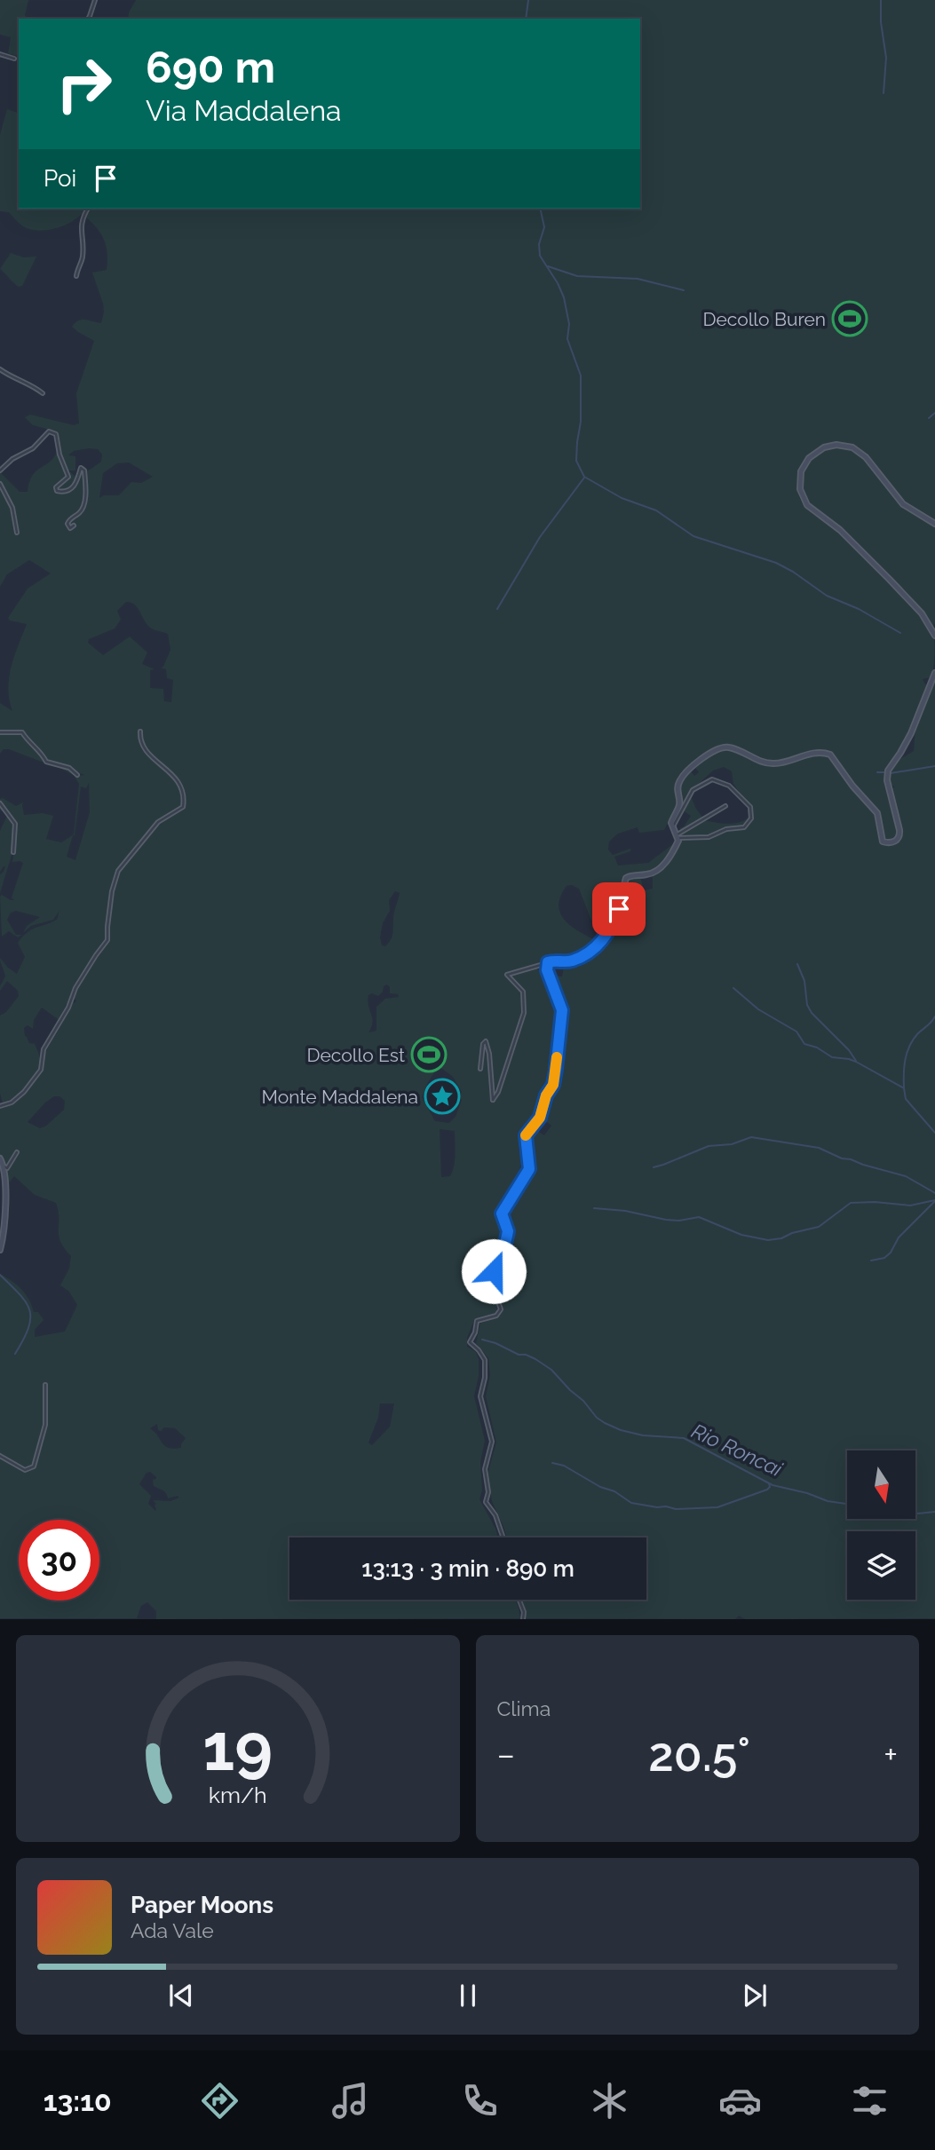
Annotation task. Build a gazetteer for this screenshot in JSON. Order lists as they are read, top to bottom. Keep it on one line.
{"water":["Rio Roncai"],"places":{"sports":["Decollo Buren","Decollo Est"],"place":["Monte Maddalena"]},"north":"bottom","page":{"turn":["690 m","Via Maddalena"],"then":"Poi","limit":"30","trip":"13:13 · 3 min · 890 m","tile":"Clima","heat":["−","20.5°","+"],"song":["Paper Moons","Ada Vale"],"tabs":"13:10","gauge":["19","km/h"]}}
